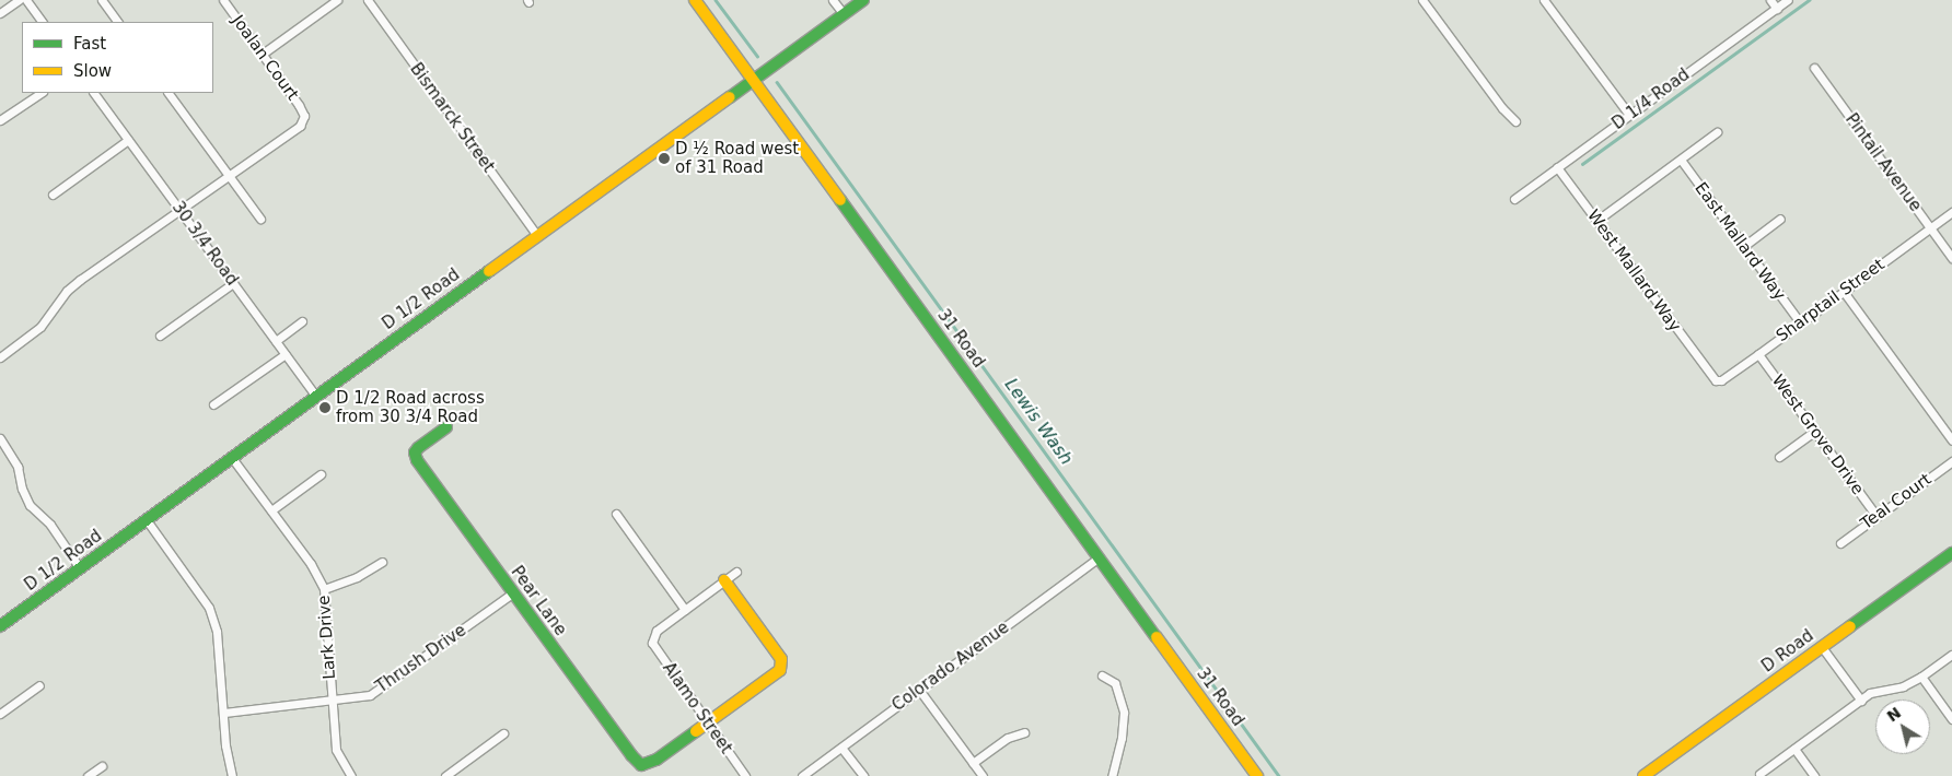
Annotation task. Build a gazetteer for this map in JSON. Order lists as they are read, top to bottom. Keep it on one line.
{"streets":{"street":["Joalan Court","D 1/4 Road","Bismarck Street","Pintail Avenue","East Mallard Way","30 3/4 Road","West Mallard Way","D 1/2 Road","Sharptail Street","31 Road","West Grove Drive","Teal Court","Pear Lane","Lark Drive","D Road","Thrush Drive","Colorado Avenue","Alamo Street"]},"crossings":[["D 1/4 Road","West Mallard Way"],["Bismarck Street","D 1/2 Road"],["Pintail Avenue","Sharptail Street"],["East Mallard Way","Sharptail Street"],["30 3/4 Road","D 1/2 Road"],["West Mallard Way","Sharptail Street"],["D 1/2 Road","31 Road"],["D 1/2 Road","Lark Drive"],["Sharptail Street","West Grove Drive"],["31 Road","Colorado Avenue"],["West Grove Drive","Teal Court"],["Pear Lane","Thrush Drive"],["Pear Lane","Alamo Street"],["Lark Drive","Thrush Drive"]],"water":["Lewis Wash"],"places":["D ½ Road west of 31 Road","D 1/2 Road across from 30 3/4 Road"],"legend":["Fast","Slow"],"north":"top left"}
